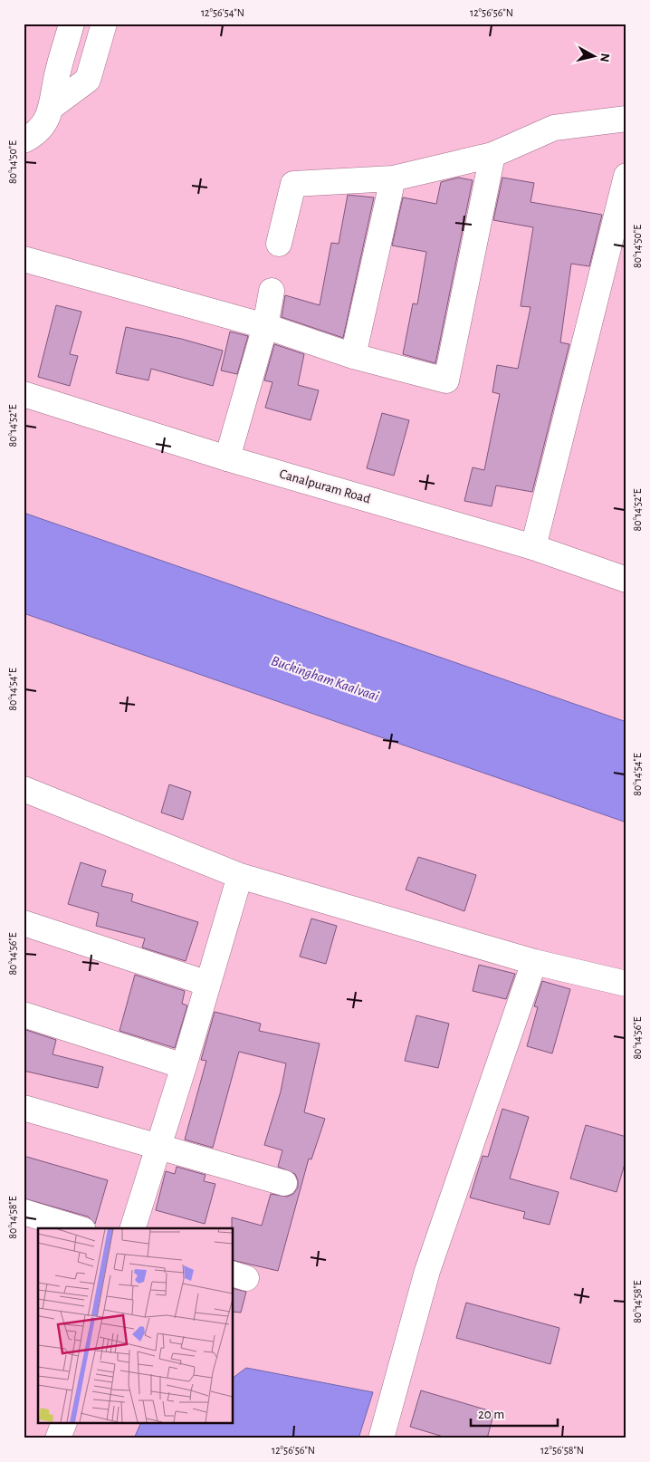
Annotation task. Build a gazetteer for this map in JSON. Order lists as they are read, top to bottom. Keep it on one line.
{"streets":{"street":["Canalpuram Road"]},"water":["Buckingham Kaalvaai"],"scale_bar":"20 m","north":"right","coordinates":["12°56'54\"N","12°56'56\"N","80°14'50\"E","80°14'52\"E","80°14'54\"E","80°14'56\"E","80°14'58\"E","12°56'58\"N"]}
